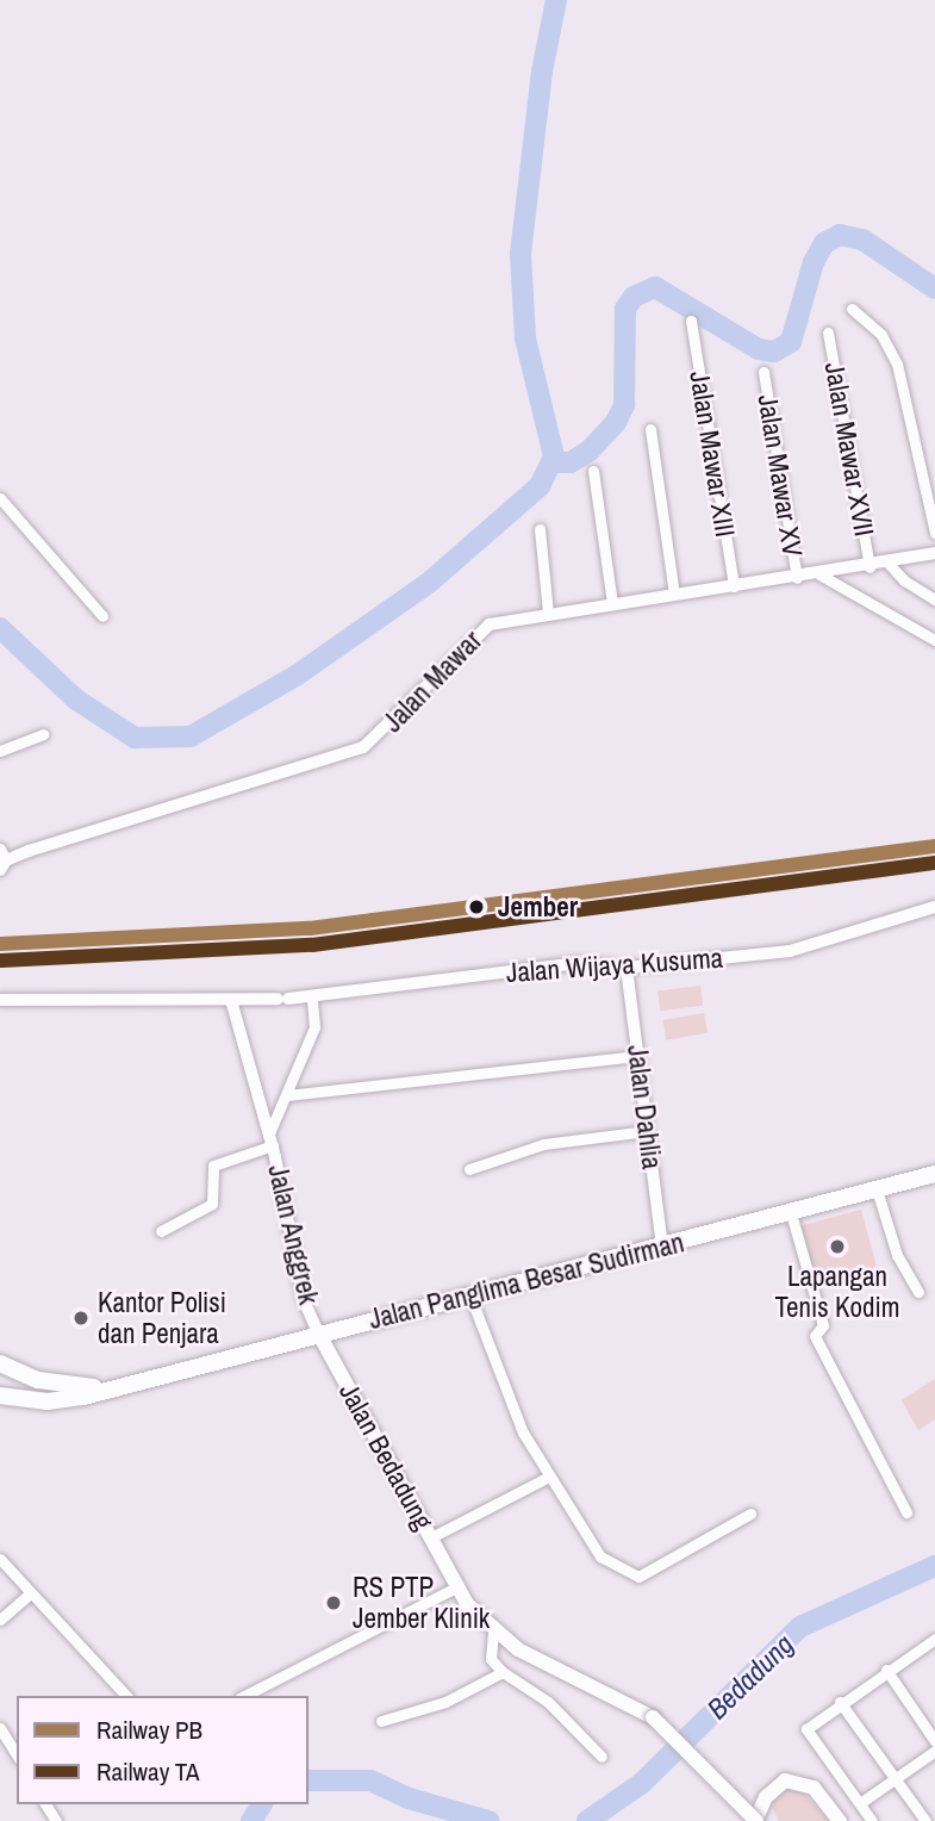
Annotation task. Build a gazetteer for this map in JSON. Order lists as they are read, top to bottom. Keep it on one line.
{"streets":{"main road":["Jalan Panglima Besar Sudirman","Jalan Bedadung"],"street":["Jalan Mawar XVII","Jalan Mawar XIII","Jalan Mawar XV","Jalan Mawar","Jalan Wijaya Kusuma","Jalan Dahlia","Jalan Anggrek"]},"crossings":[["Jalan Mawar XVII","Jalan Mawar"],["Jalan Mawar XIII","Jalan Mawar"],["Jalan Mawar XV","Jalan Mawar"],["Jalan Wijaya Kusuma","Jalan Dahlia"],["Jalan Wijaya Kusuma","Jalan Anggrek"],["Jalan Dahlia","Jalan Panglima Besar Sudirman"],["Jalan Anggrek","Jalan Panglima Besar Sudirman"],["Jalan Anggrek","Jalan Bedadung"],["Jalan Panglima Besar Sudirman","Jalan Bedadung"]],"water":["Bedadung"],"places":["Jember","Lapangan Tenis Kodim","Kantor Polisi dan Penjara","RS PTP Jember Klinik"],"lines":["rail line PB","rail line TA"],"legend":["Railway PB","Railway TA"]}
